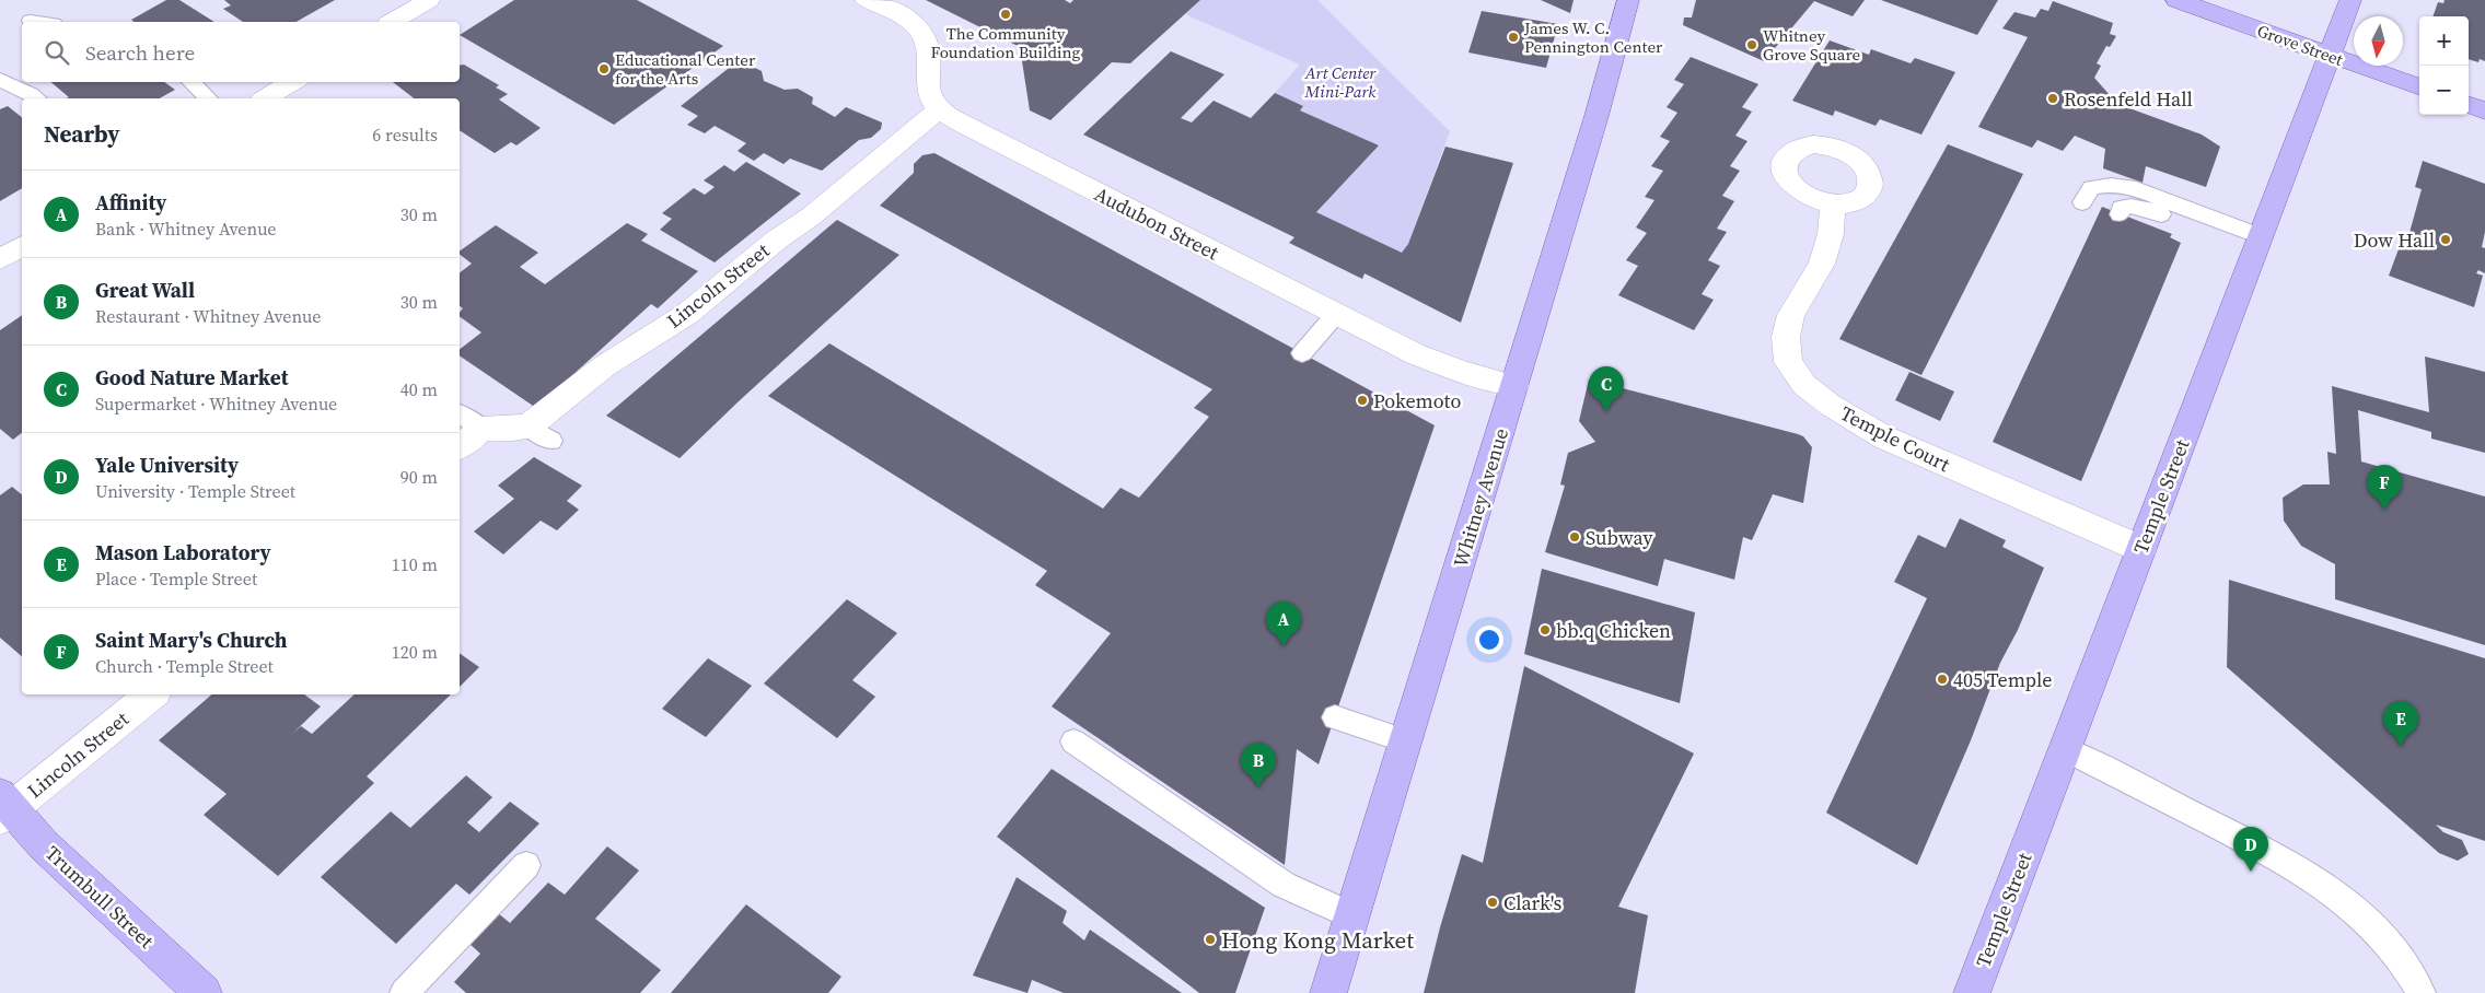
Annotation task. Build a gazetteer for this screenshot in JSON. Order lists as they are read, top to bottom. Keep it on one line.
{"streets":{"main road":["Grove Street","Temple Street","Whitney Avenue","Trumbull Street"],"street":["Audubon Street","Lincoln Street","Temple Court"]},"crossings":[["Grove Street","Temple Street"],["Audubon Street","Lincoln Street"],["Audubon Street","Whitney Avenue"],["Lincoln Street","Trumbull Street"],["Temple Court","Temple Street"]],"parks":["Art Center Mini-Park"],"places":["The Community Foundation Building","James W. C. Pennington Center","Whitney Grove Square","Educational Center for the Arts","Rosenfeld Hall","Dow Hall","Pokemoto","Subway","bb.q Chicken","405 Temple","Clark's","Hong Kong Market"],"north":"bottom","page":{"map_buttons":["+","−"],"search":"Search here","heading":["Nearby","6 results"],"list":[{"mark":"A","name":"Affinity","note":"Bank · Whitney Avenue","value":"30 m"},{"mark":"B","name":"Great Wall","note":"Restaurant · Whitney Avenue","value":"30 m"},{"mark":"C","name":"Good Nature Market","note":"Supermarket · Whitney Avenue","value":"40 m"},{"mark":"D","name":"Yale University","note":"University · Temple Street","value":"90 m"},{"mark":"E","name":"Mason Laboratory","note":"Place · Temple Street","value":"110 m"},{"mark":"F","name":"Saint Mary's Church","note":"Church · Temple Street","value":"120 m"}],"pins":["C","F","A","E","B","D"]}}
